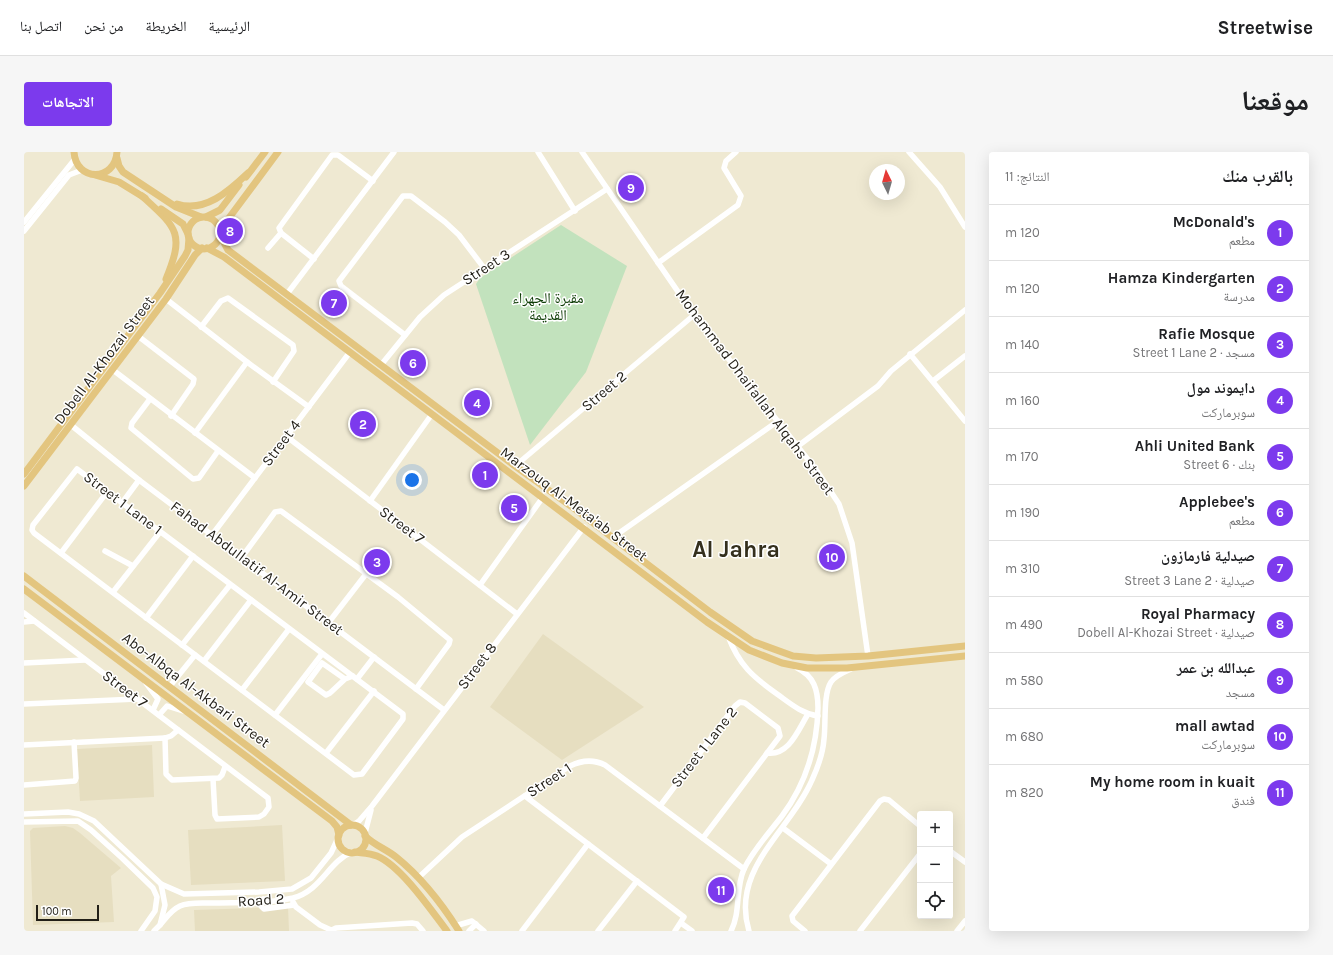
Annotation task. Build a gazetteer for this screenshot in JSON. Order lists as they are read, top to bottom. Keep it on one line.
{"streets":{"main road":["Dobell Al-Khozai Street","Marzouq Al-Meta'ab Street","Abo-Albqa Al-Akbari Street"],"street":["Street 3","Street 2","Mohammad Dhaifallah Alqahs Street","Street 4","Street 1 Lane 1","Street 7","Fahad Abdullatif Al-Amir Street","Street 8","Street 1 Lane 2","Street 1","Road 2"]},"crossings":[["Street 3","Mohammad Dhaifallah Alqahs Street"],["Street 3","Marzouq Al-Meta'ab Street"],["Dobell Al-Khozai Street","Marzouq Al-Meta'ab Street"],["Dobell Al-Khozai Street","Fahad Abdullatif Al-Amir Street"],["Street 2","Mohammad Dhaifallah Alqahs Street"],["Street 2","Marzouq Al-Meta'ab Street"],["Mohammad Dhaifallah Alqahs Street","Marzouq Al-Meta'ab Street"],["Street 4","Marzouq Al-Meta'ab Street"],["Street 4","Street 7"],["Street 4","Fahad Abdullatif Al-Amir Street"],["Marzouq Al-Meta'ab Street","Street 8"],["Street 7","Street 8"],["Fahad Abdullatif Al-Amir Street","Street 8"],["Street 8","Abo-Albqa Al-Akbari Street"],["Street 8","Road 2"],["Abo-Albqa Al-Akbari Street","Road 2"],["Street 1 Lane 2","Street 1"]],"districts":["Al Jahra"],"parks":["مقبرة الجهراء القديمة"],"scale_bar":"100 m","north":"top","page":{"header":"Streetwise","nav":["الرئيسية","الخريطة","من نحن","اتصل بنا"],"title":"موقعنا","buttons":"الاتجاهات","heading":["بالقرب منك","النتائج: 11"],"pins":["9","8","7","6","4","2","1","5","10","3","11"],"list":[{"mark":"1","name":"McDonald's","note":"مطعم","value":"120 m"},{"mark":"2","name":"Hamza Kindergarten","note":"مدرسة","value":"120 m"},{"mark":"3","name":"Rafie Mosque","note":"مسجد · Street 1 Lane 2","value":"140 m"},{"mark":"4","name":"دايموند مول","note":"سوبرماركت","value":"160 m"},{"mark":"5","name":"Ahli United Bank","note":"بنك · Street 6","value":"170 m"},{"mark":"6","name":"Applebee's","note":"مطعم","value":"190 m"},{"mark":"7","name":"صيدلية فارمازون","note":"صيدلية · Street 3 Lane 2","value":"310 m"},{"mark":"8","name":"Royal Pharmacy","note":"صيدلية · Dobell Al-Khozai Street","value":"490 m"},{"mark":"9","name":"عبدالله بن عمر","note":"مسجد","value":"580 m"},{"mark":"10","name":"mall awtad","note":"سوبرماركت","value":"680 m"},{"mark":"11","name":"My home room in kuait","note":"فندق","value":"820 m"}],"map_buttons":["+","−"],"scale":"100 m"}}
